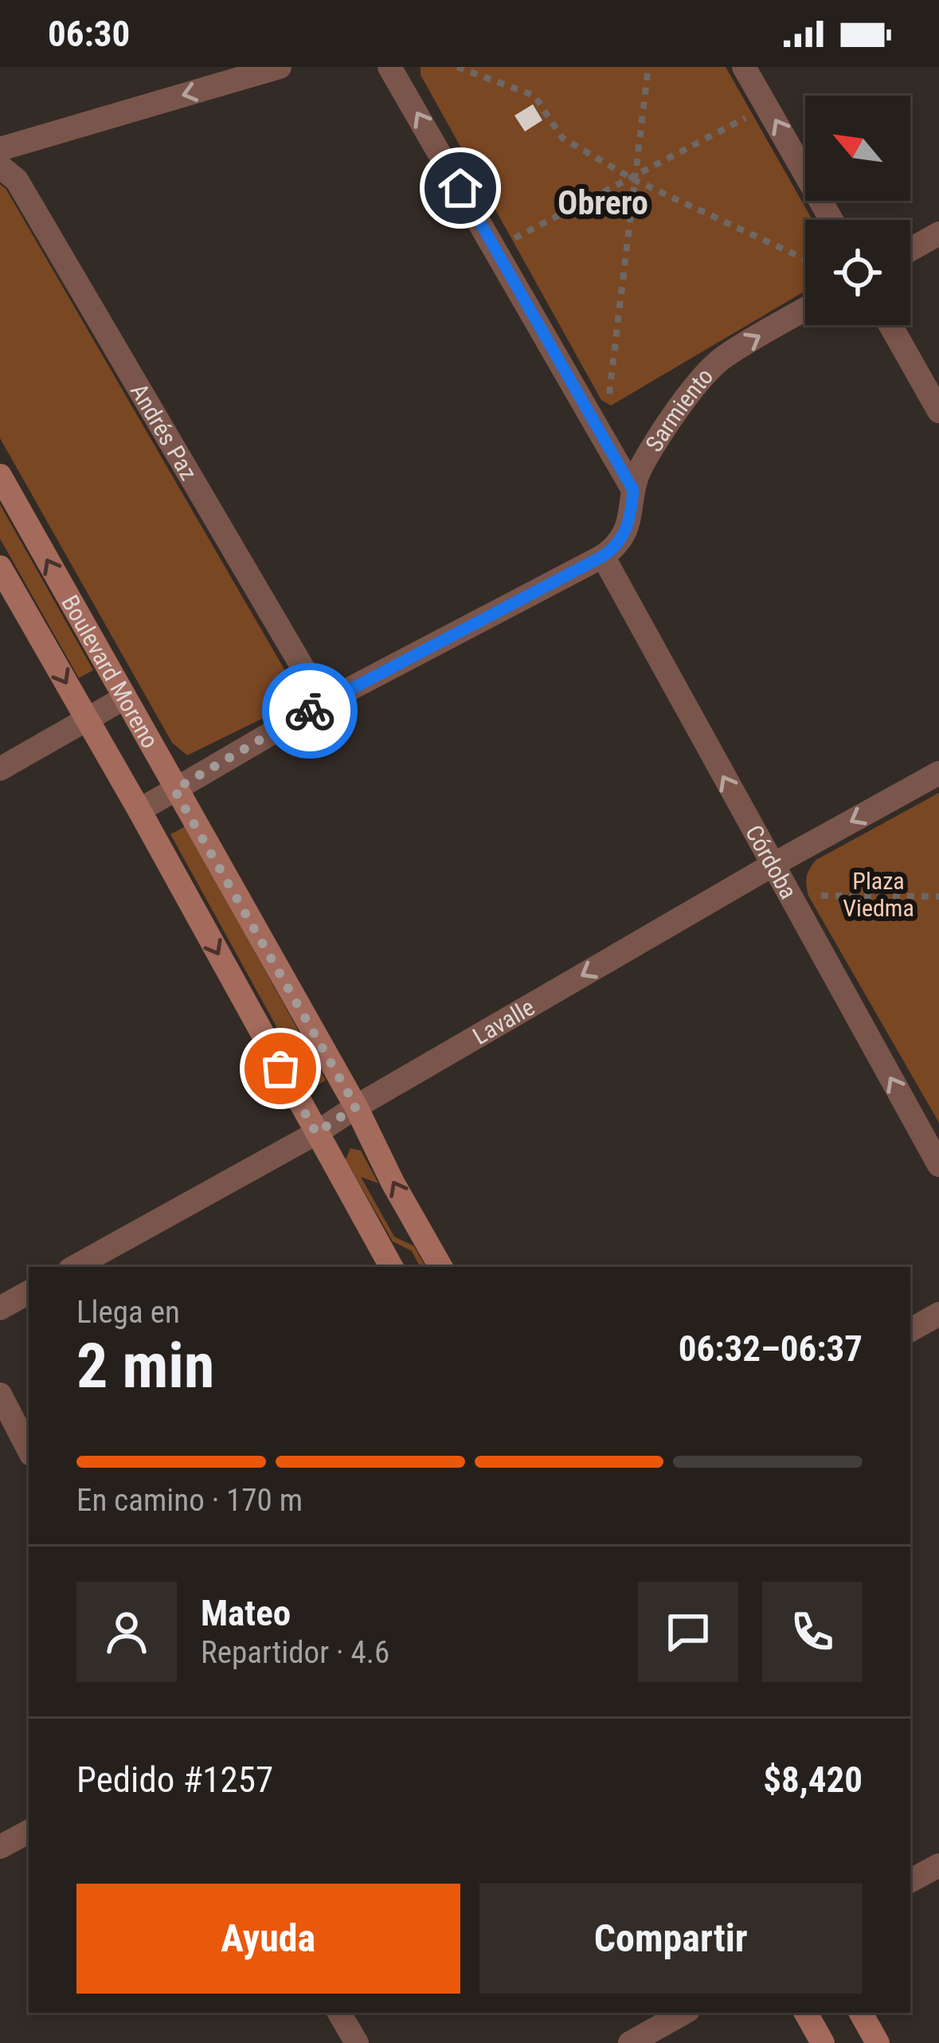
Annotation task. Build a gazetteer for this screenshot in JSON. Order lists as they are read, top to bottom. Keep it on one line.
{"streets":{"main road":["Boulevard Moreno"],"street":["Sarmiento","Andrés Paz","Córdoba","Lavalle"]},"crossings":[["Sarmiento","Andrés Paz"],["Sarmiento","Boulevard Moreno"],["Sarmiento","Córdoba"],["Boulevard Moreno","Lavalle"],["Córdoba","Lavalle"]],"one_way":["Córdoba","Lavalle"],"districts":["Obrero"],"parks":["Plaza Viedma"],"north":"top left","page":{"status":"06:30","heading":["2 min","Llega en","06:32–06:37"],"panel":["Mateo","Repartidor · 4.6","Pedido #1257","$8,420"],"bar":"En camino · 170 m","buttons":["Ayuda","Compartir"]}}
